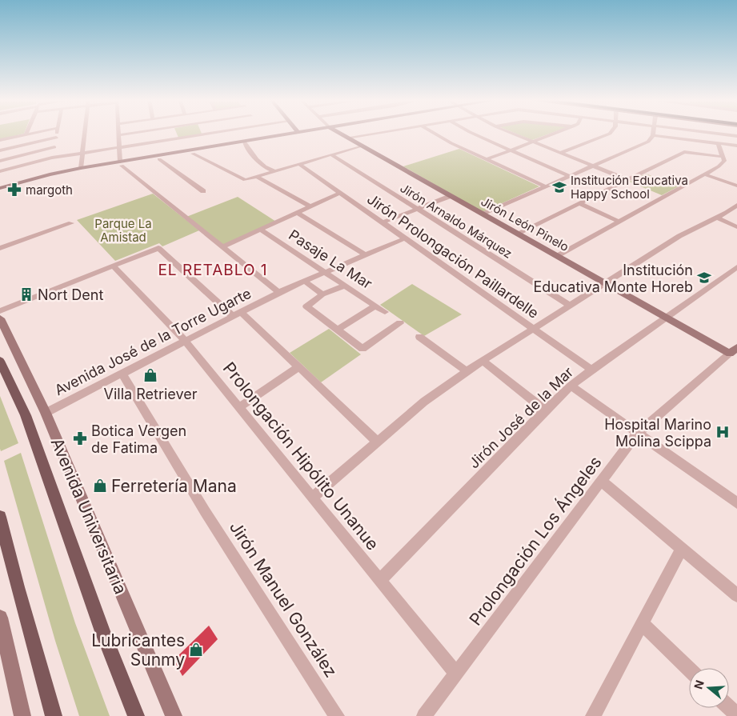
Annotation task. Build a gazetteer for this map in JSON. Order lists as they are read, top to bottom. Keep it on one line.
{"streets":{"main road":["Avenida Universitaria"],"street":["Jirón Arnaldo Márquez","Jirón León Pinelo","Jirón Prolongación Paillardelle","Pasaje La Mar","Avenida José de la Torre Ugarte","Jirón José de la Mar","Prolongación Hipólito Unanue","Prolongación Los Ángeles","Jirón Manuel González"]},"crossings":[["Jirón León Pinelo","Jirón José de la Mar"],["Jirón León Pinelo","Prolongación Los Ángeles"],["Jirón Prolongación Paillardelle","Avenida José de la Torre Ugarte"],["Jirón Prolongación Paillardelle","Jirón José de la Mar"],["Pasaje La Mar","Avenida José de la Torre Ugarte"],["Avenida José de la Torre Ugarte","Prolongación Hipólito Unanue"],["Avenida José de la Torre Ugarte","Avenida Universitaria"],["Avenida José de la Torre Ugarte","Jirón Manuel González"],["Jirón José de la Mar","Prolongación Hipólito Unanue"],["Prolongación Hipólito Unanue","Prolongación Los Ángeles"]],"districts":["EL RETABLO 1"],"parks":["Parque La Amistad"],"places":{"school or university":["Institución Educativa Happy School","Institución Educativa Monte Horeb"],"pharmacy":["margoth","Botica Vergen de Fatima"],"building":["Nort Dent"],"shop":["Villa Retriever","Ferretería Mana","Lubricantes Sunmy"],"hospital":["Hospital Marino Molina Scippa"]},"north":"left"}
